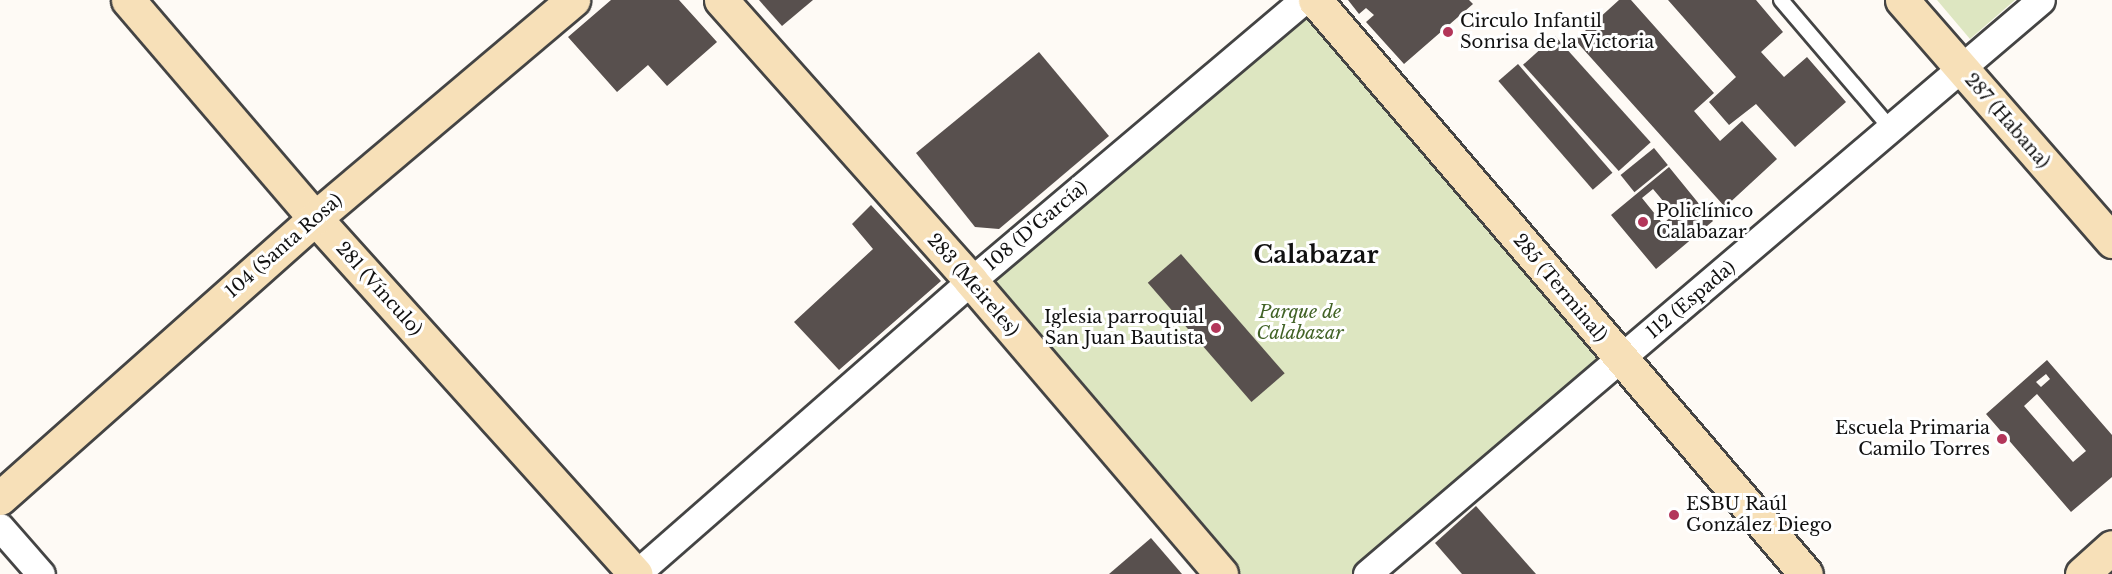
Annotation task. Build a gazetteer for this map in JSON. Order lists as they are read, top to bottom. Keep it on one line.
{"streets":{"main road":["287 (Habana)","104 (Santa Rosa)","283 (Meireles)","285 (Terminal)","281 (Vínculo)"],"street":["108 (D'García)","112 (Espada)"]},"crossings":[["287 (Habana)","112 (Espada)"],["108 (D'García)","283 (Meireles)"],["108 (D'García)","281 (Vínculo)"],["104 (Santa Rosa)","281 (Vínculo)"],["285 (Terminal)","112 (Espada)"]],"districts":["Calabazar"],"parks":["Parque de Calabazar"],"places":["Circulo Infantil Sonrisa de la Victoria","Policlínico Calabazar","Iglesia parroquial San Juan Bautista","Escuela Primaria Camilo Torres","ESBU Raúl González Diego"]}
